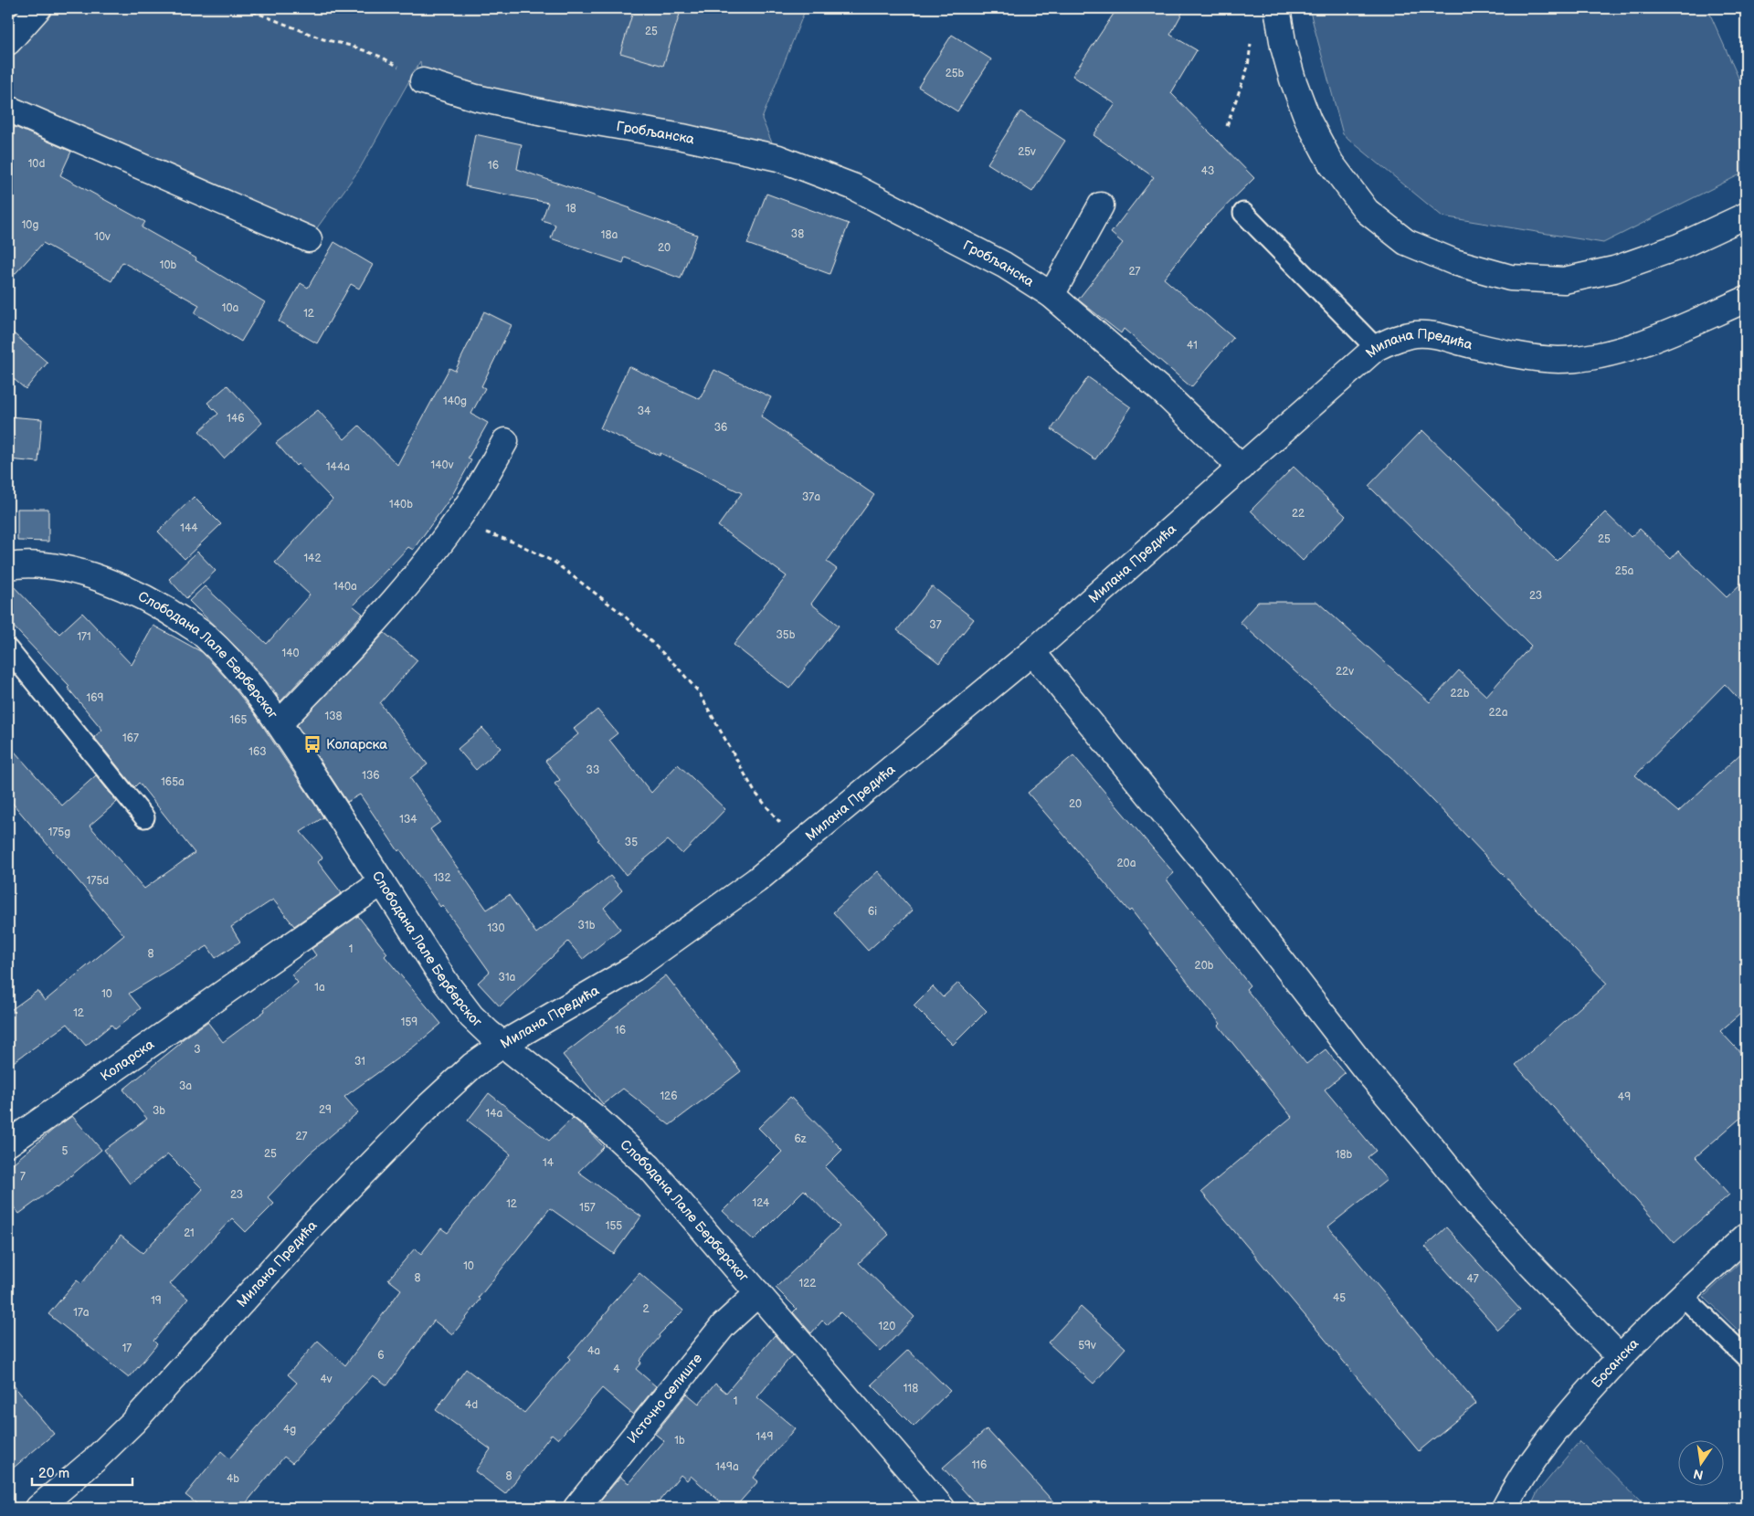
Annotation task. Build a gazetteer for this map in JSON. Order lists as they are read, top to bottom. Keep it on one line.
{"streets":{"main road":["Гробљанска","Милана Предића","Слободана Лале Берберског","Коларска","Босанска","Источно селиште"]},"crossings":[["Гробљанска","Милана Предића"],["Милана Предића","Слободана Лале Берберског"],["Слободана Лале Берберског","Коларска"],["Слободана Лале Берберског","Источно селиште"]],"places":{"bus stop":["Коларска"]},"house_numbers":["25","25b","25v","10d","16","43","18","10g","38","18a","10v","20","10b","27","10a","12","41","140g","34","146","36","140v","144a","37a","140b","22","144","25","142","25a","140a","23","37","35b","171","140","22v","22b","169","22a","138","165","167","163","33","136","165a","20","134","175g","35","20a","132","175d","6i","31b","130","1","8","20b","31a","1a","10","12","159","16","3","31","3a","126","49","29","3b","14a","27","6z","5","25","18b","14","7","23","124","12","157","155","21","10","8","47","122","45","19","2","17a","120","59v","17","4a","6","4","4v","118","1","4d","4g","149","1b","116","149a","8","4b"],"scale_bar":"20 m","north":"bottom"}
